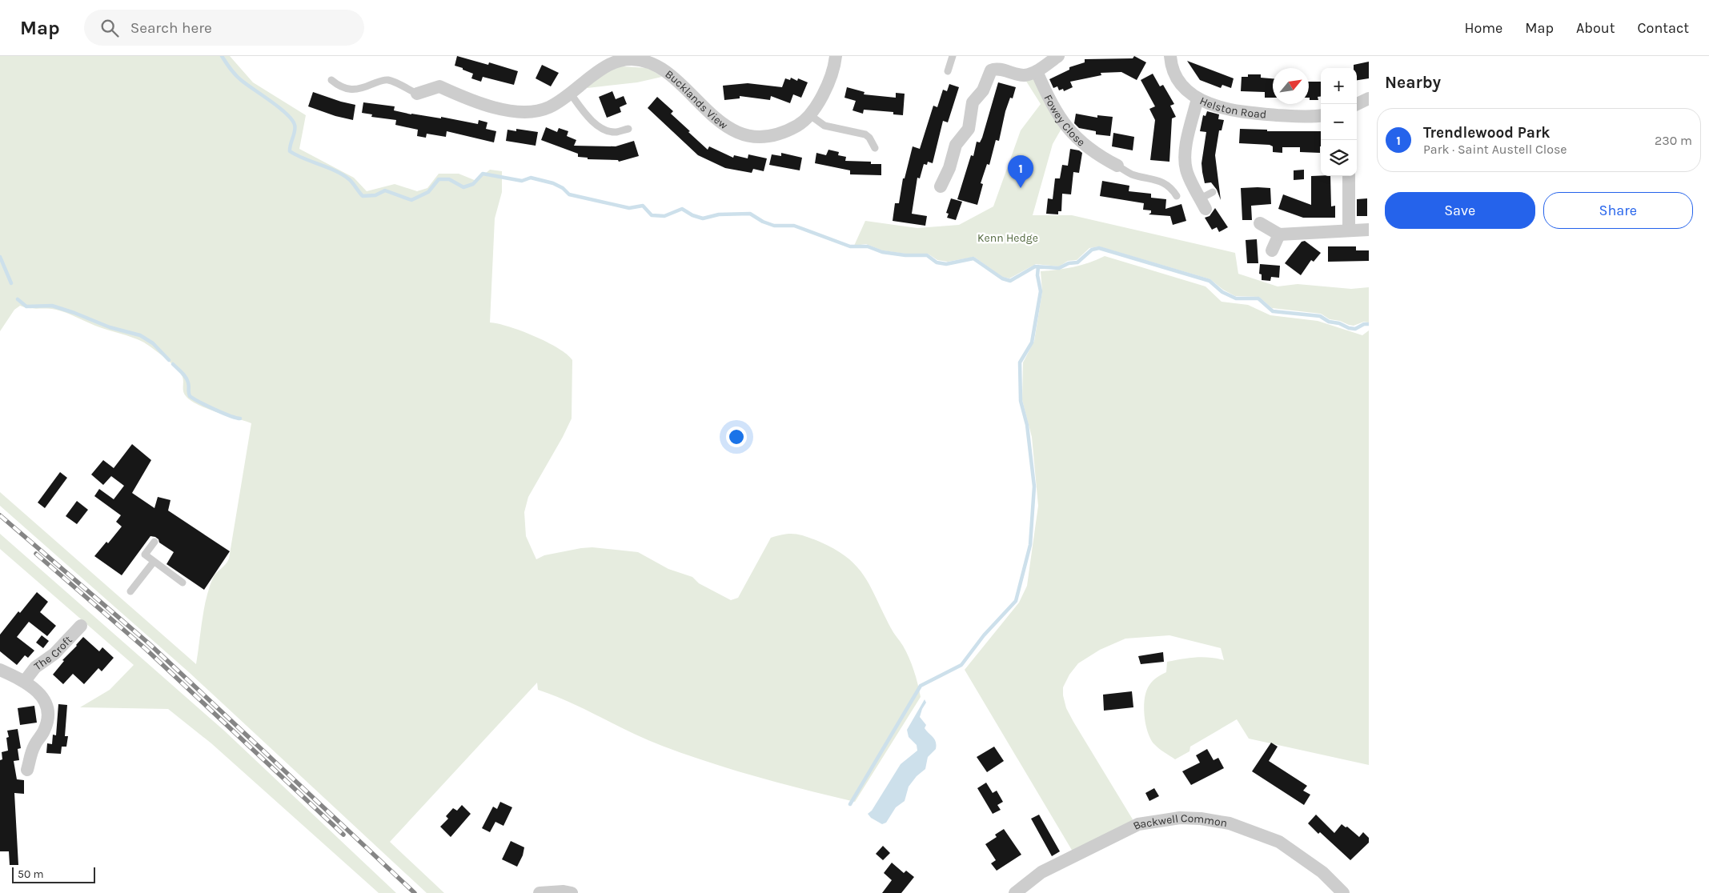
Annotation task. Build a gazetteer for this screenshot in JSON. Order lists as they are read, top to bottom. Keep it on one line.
{"streets":{"street":["Bucklands View","Helston Road","Fowey Close","The Croft","Backwell Common"]},"parks":["Kenn Hedge"],"scale_bar":"50 m","north":"top right","page":{"header":"Map","search":"Search here","nav":["Home","Map","About","Contact"],"heading":"Nearby","map_buttons":["+","−"],"list":[{"mark":"1","name":"Trendlewood Park","note":"Park · Saint Austell Close","value":"230 m"}],"pins":"1","buttons":["Save","Share"],"scale":"50 m"}}
